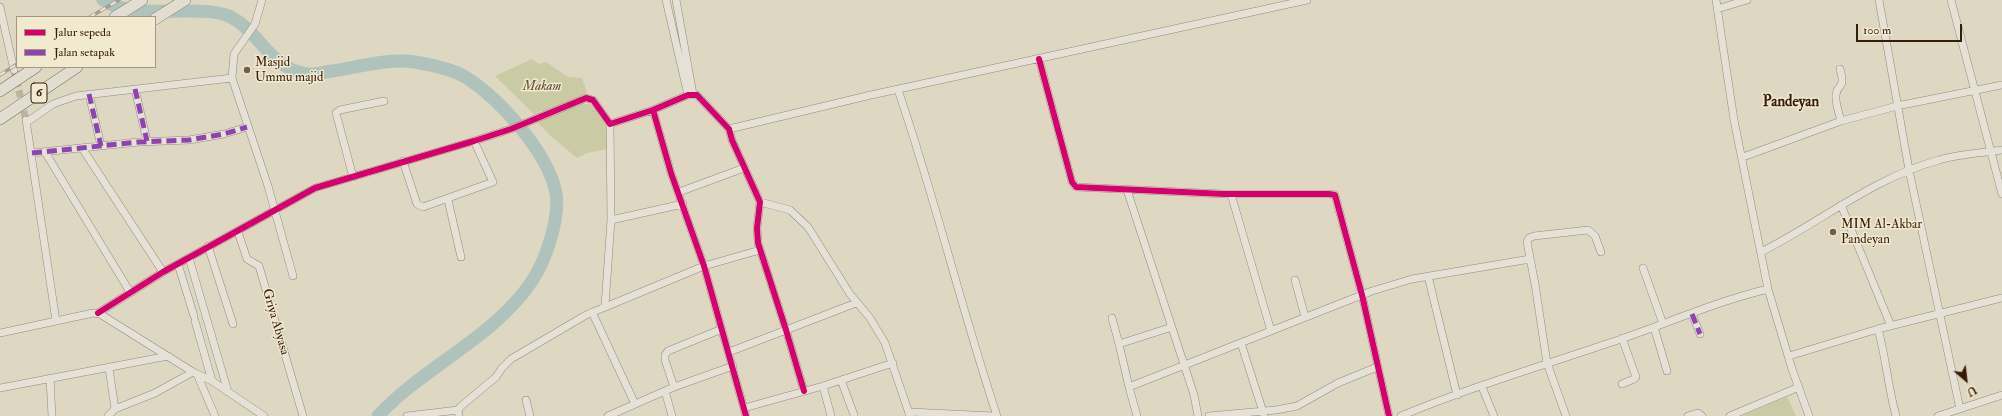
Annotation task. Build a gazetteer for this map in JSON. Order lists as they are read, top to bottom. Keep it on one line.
{"streets":{"highway":["6"],"street":["Griya Abyasa"]},"districts":["Pandeyan"],"parks":["Makam"],"places":["Masjid Ummu majid","MIM Al-Akbar Pandeyan"],"legend":["Jalur sepeda","Jalan setapak"],"scale_bar":"100 m","north":"bottom right"}
